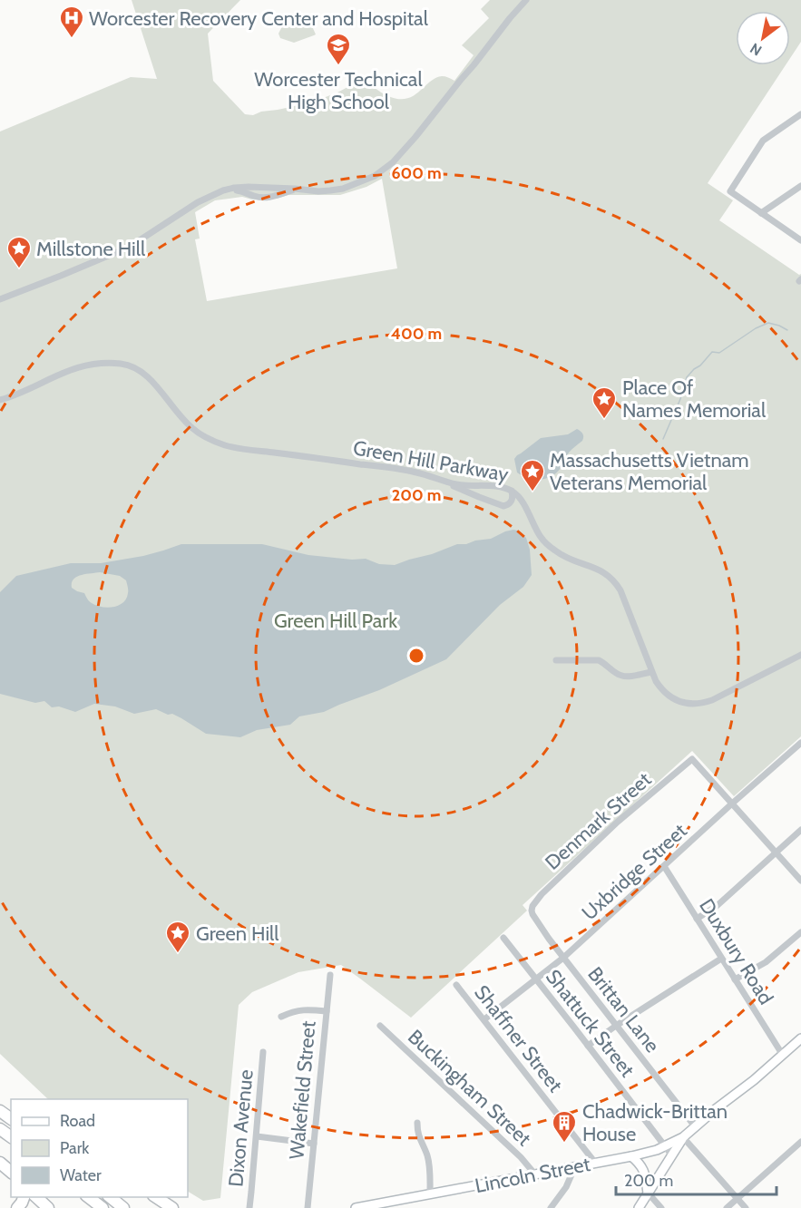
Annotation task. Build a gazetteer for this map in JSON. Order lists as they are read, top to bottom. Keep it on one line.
{"streets":{"main road":["Lincoln Street"],"street":["Green Hill Parkway","Denmark Street","Uxbridge Street","Duxbury Road","Brittan Lane","Shattuck Street","Shaffner Street","Buckingham Street","Wakefield Street","Dixon Avenue"]},"crossings":[["Denmark Street","Uxbridge Street"],["Denmark Street","Brittan Lane"],["Uxbridge Street","Duxbury Road"],["Uxbridge Street","Brittan Lane"],["Uxbridge Street","Shattuck Street"],["Uxbridge Street","Shaffner Street"],["Duxbury Road","Lincoln Street"],["Brittan Lane","Lincoln Street"],["Shattuck Street","Lincoln Street"],["Shaffner Street","Lincoln Street"],["Buckingham Street","Lincoln Street"]],"parks":["Green Hill Park"],"places":{"hospital":["Worcester Recovery Center and Hospital"],"school or university":["Worcester Technical High School"],"place":["Millstone Hill","Place Of Names Memorial","Massachusetts Vietnam Veterans Memorial","Green Hill"],"building":["Chadwick-Brittan House"]},"legend":["Road","Park","Water"],"scale_bar":"200 m","north":"bottom left","rings":["600 m","400 m","200 m"]}
